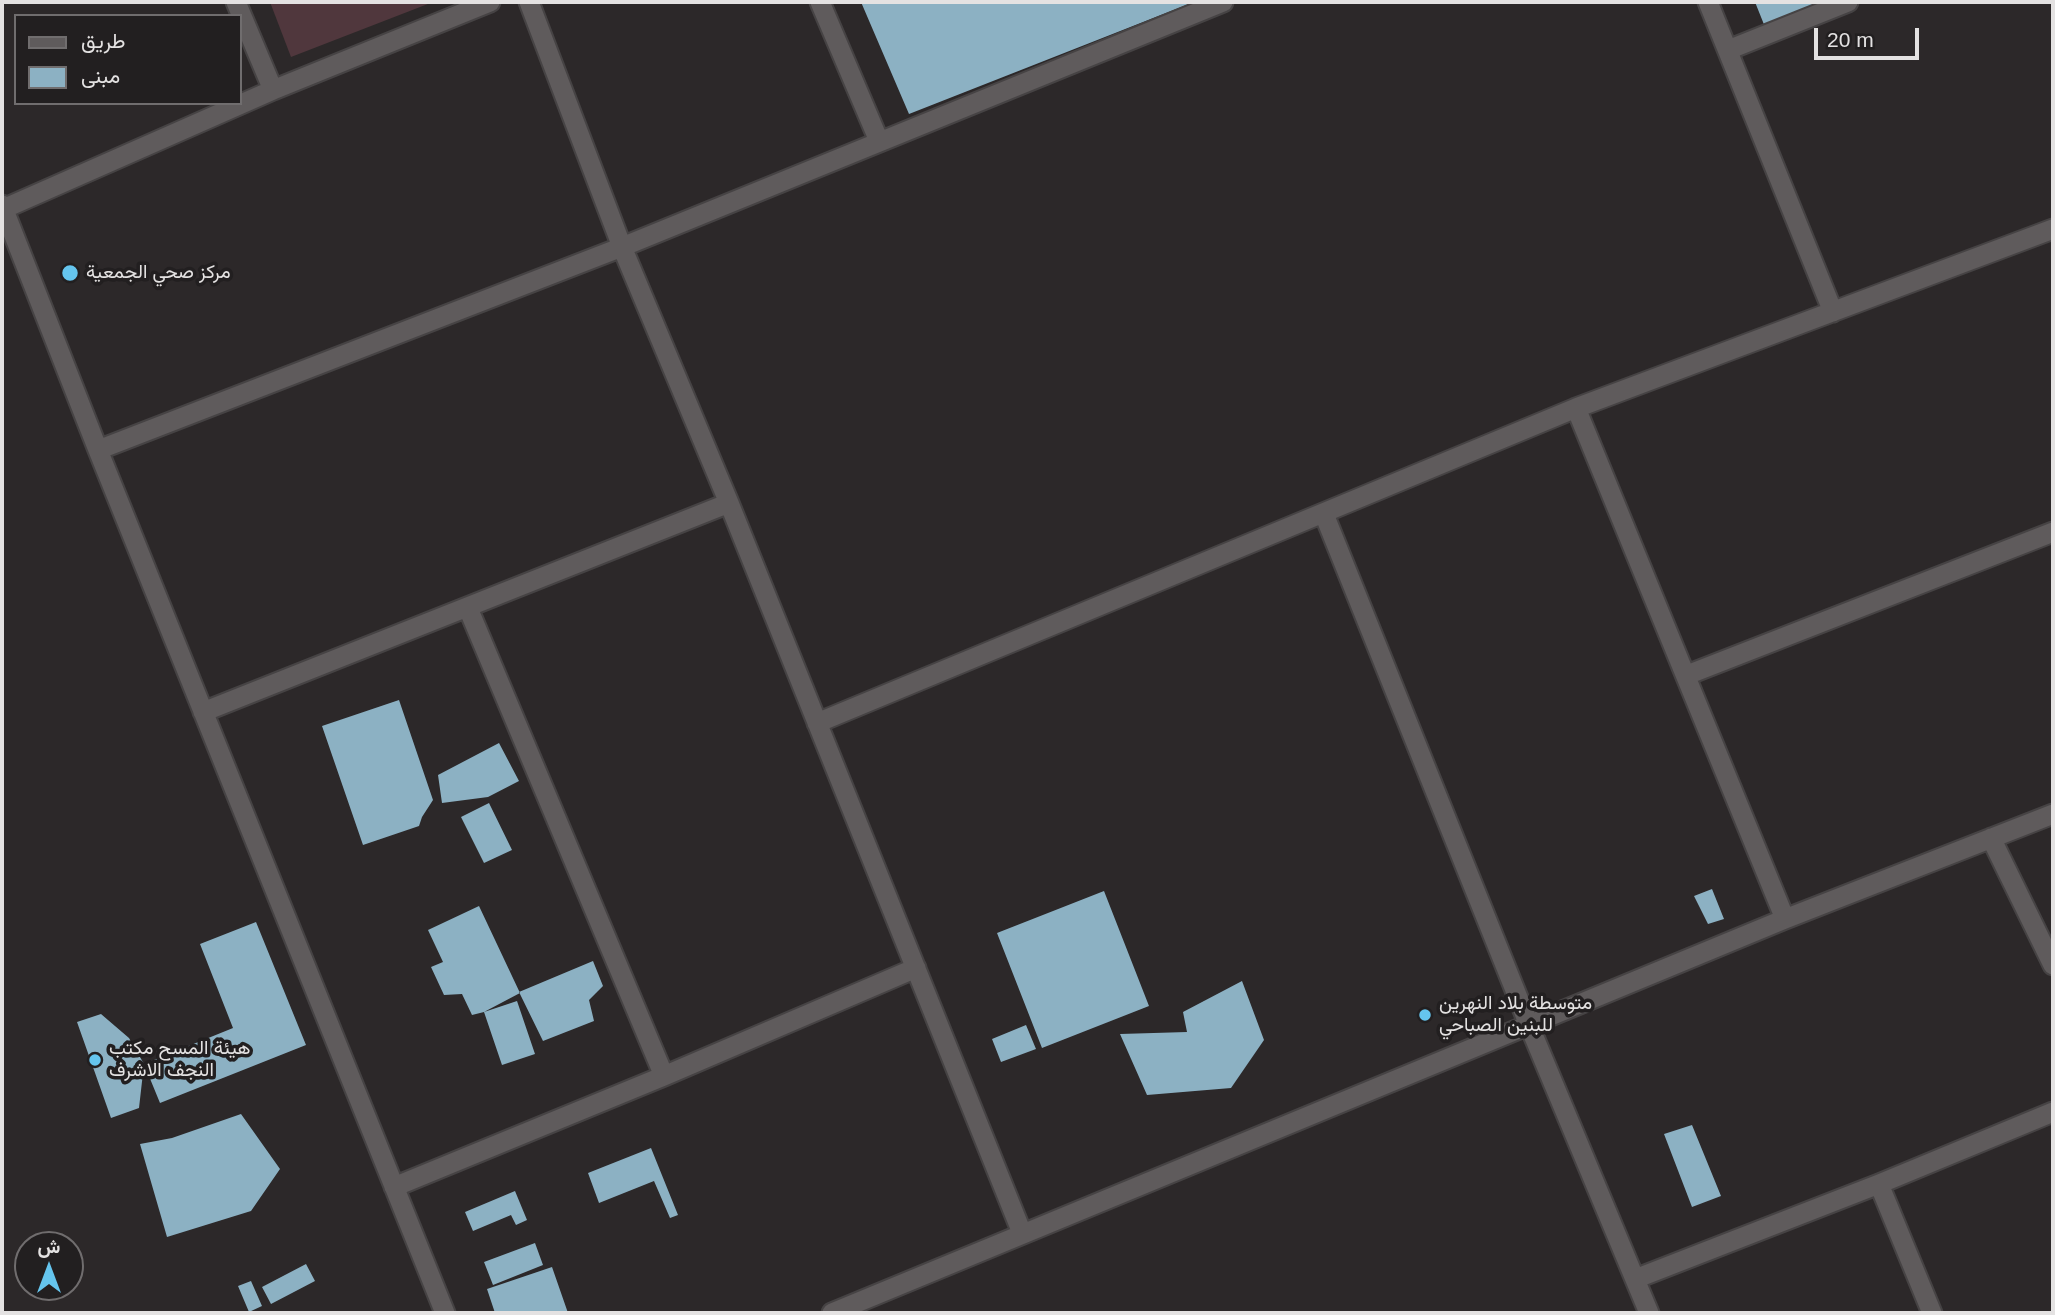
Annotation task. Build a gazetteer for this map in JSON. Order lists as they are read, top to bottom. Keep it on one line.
{"places":["مركز صحي الجمعية","متوسطة بلاد النهرين للبنين الصباحي","هيئة المسح مكتب النجف الاشرف"],"legend":["طريق","مبنى"],"scale_bar":"20 m","north":"top"}
